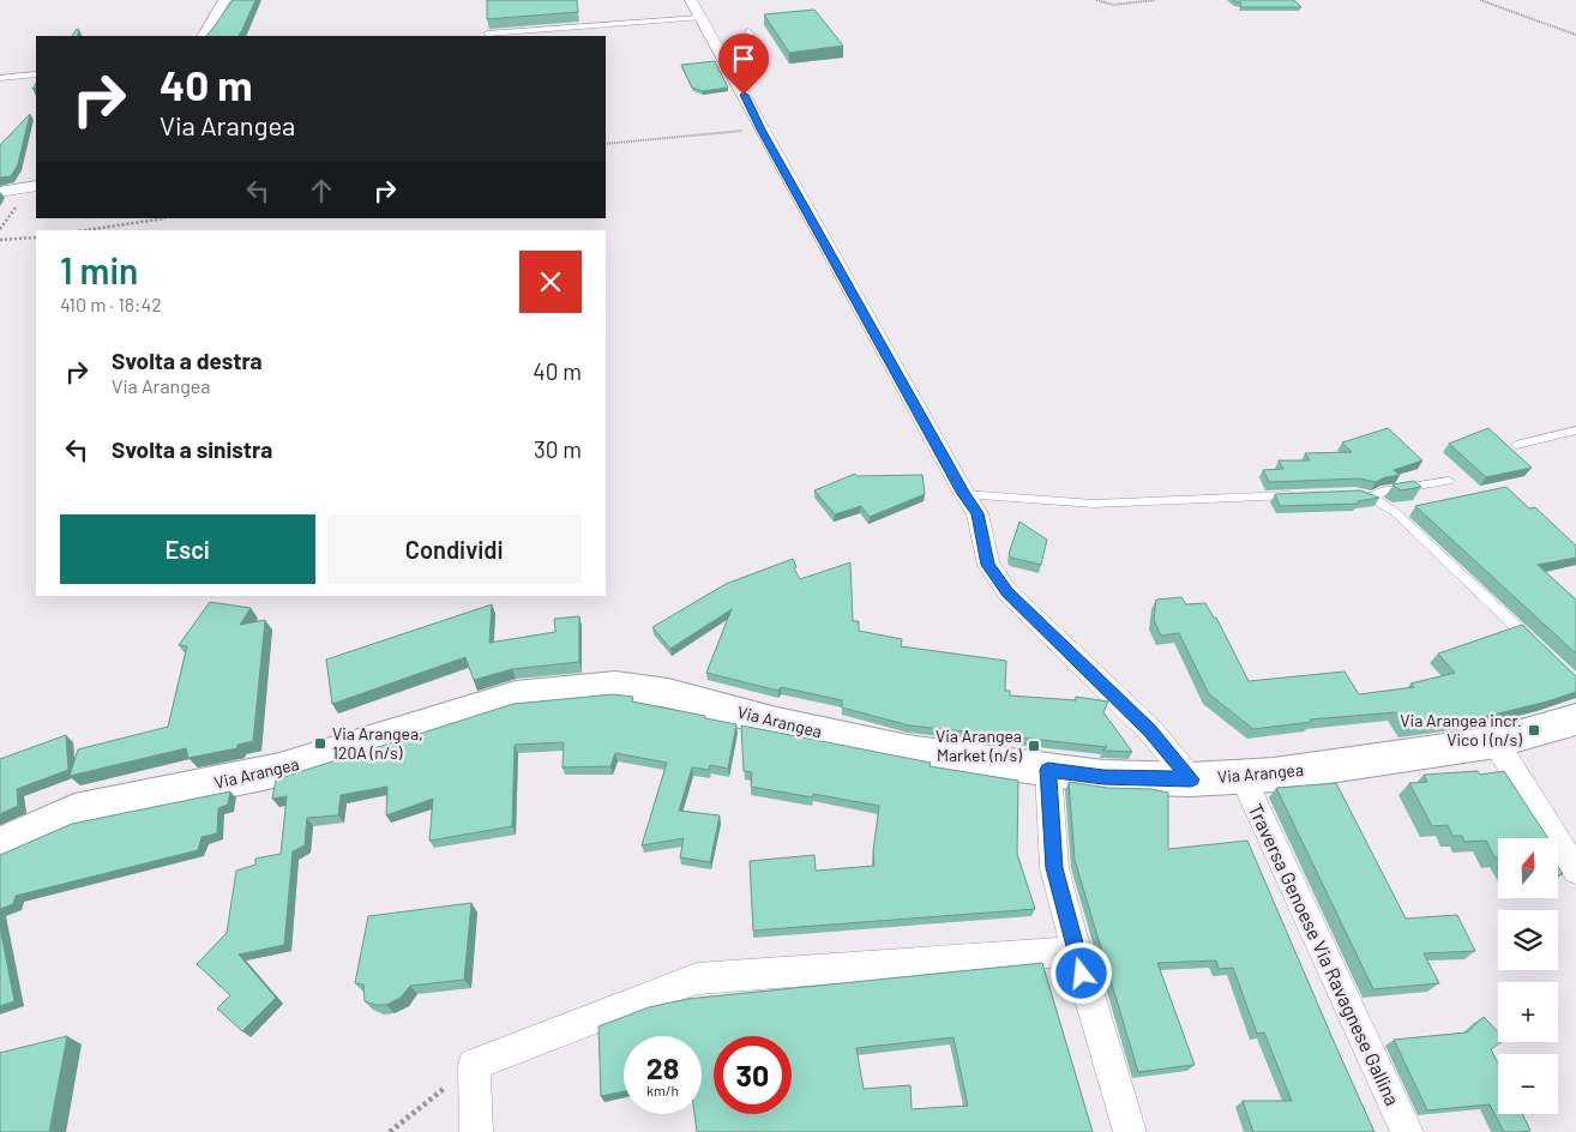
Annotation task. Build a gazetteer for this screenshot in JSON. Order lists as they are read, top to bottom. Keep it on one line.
{"streets":{"street":["Via Arangea","Traversa Genoese Via Ravagnese Gallina"]},"crossings":[["Via Arangea","Traversa Genoese Via Ravagnese Gallina"]],"places":{"transit":["Via Arangea incr. Vico I (n/s)","Via Arangea, 120A (n/s)","Via Arangea Market (n/s)"]},"north":"top","page":{"turn":["40 m","Via Arangea"],"heading":["1 min","410 m · 18:42"],"list":[{"name":"Svolta a destra","note":"Via Arangea","value":"40 m"},{"name":"Svolta a sinistra","value":"30 m"}],"buttons":["Esci","Condividi"],"map_buttons":["+","−"],"speed":"28 km/h","limit":"30"}}
